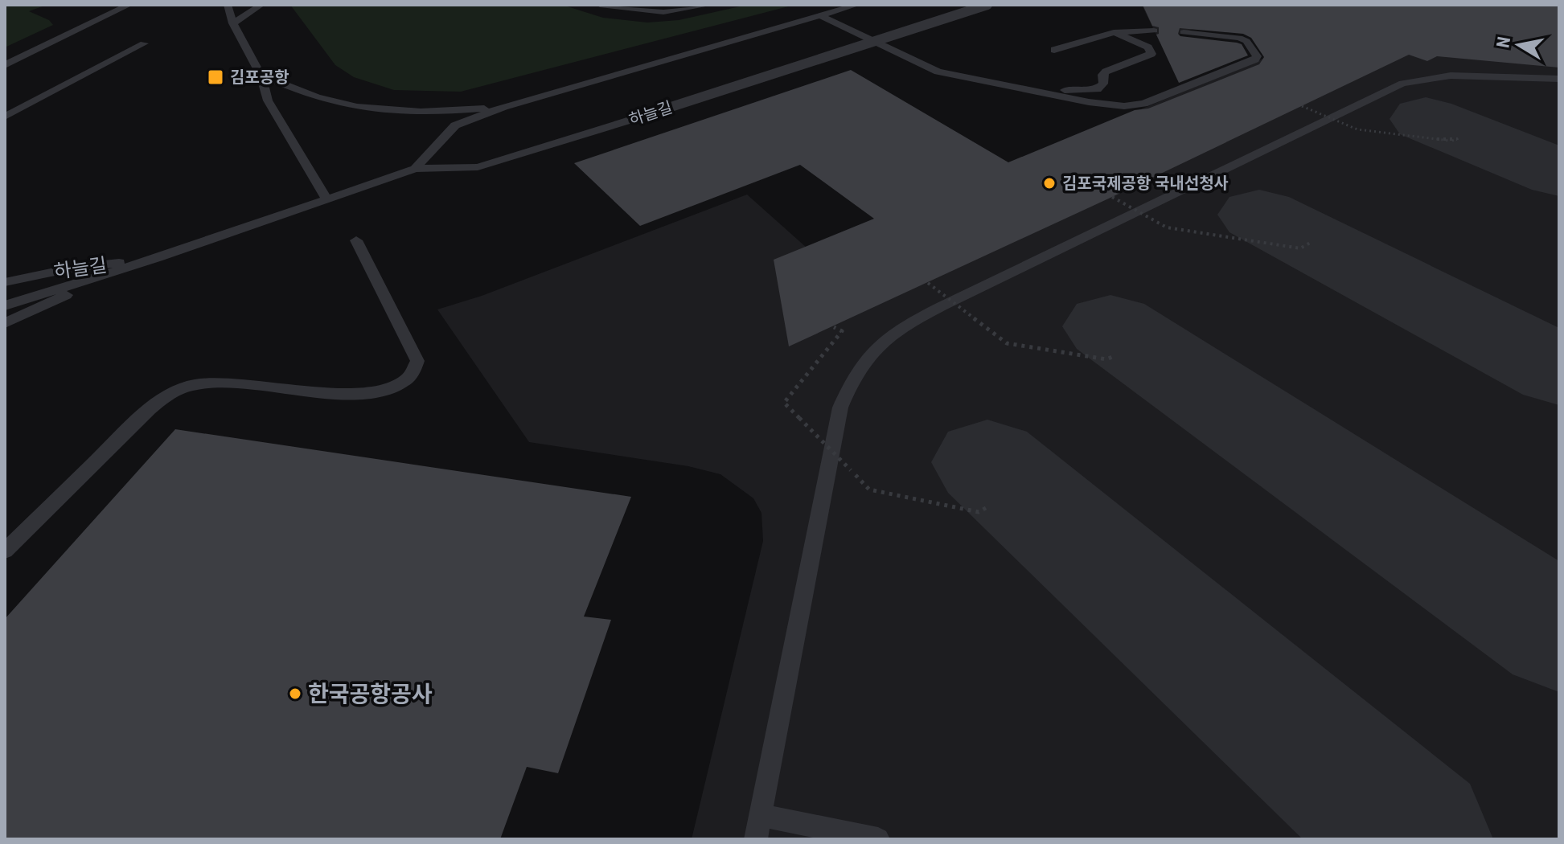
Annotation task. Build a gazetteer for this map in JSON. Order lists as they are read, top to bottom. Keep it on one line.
{"streets":{"lane":["하늘길"]},"places":{"transit":["김포공항"],"other":["김포국제공항 국내선청사","한국공항공사"]},"north":"left"}
